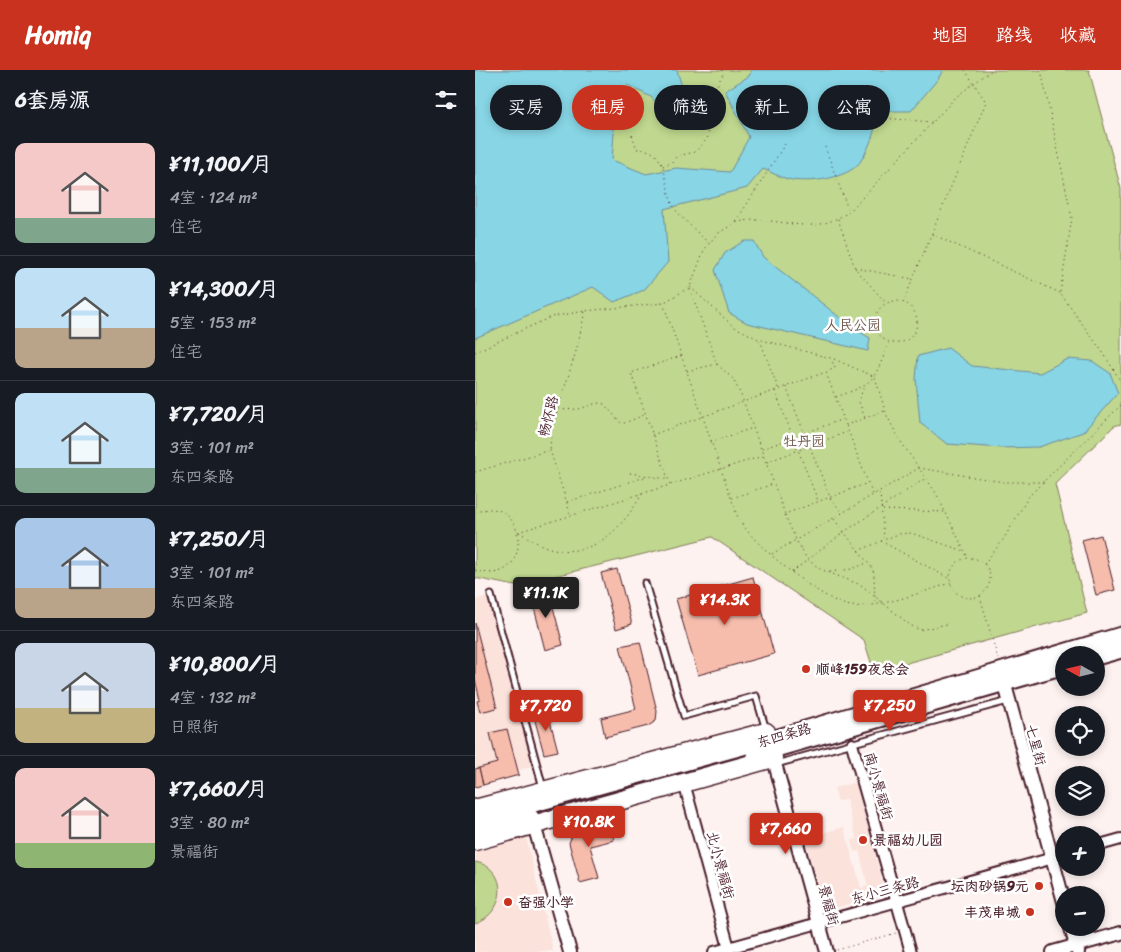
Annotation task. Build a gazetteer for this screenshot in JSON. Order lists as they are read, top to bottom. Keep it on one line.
{"streets":{"street":["七星街","南小景福街","北小景福街","东小三条路","景福街"],"path":["畅怀路"]},"crossings":[["南小景福街","东小三条路"],["北小景福街","东小三条路"],["东小三条路","景福街"]],"parks":["人民公园","牡丹园"],"places":["顺峰159夜总会","景福幼儿园","坛肉砂锅9元","奋强小学","丰茂串城"],"north":"left","page":{"header":"Homiq","nav":["地图","路线","收藏"],"heading":"6套房源","chip":["买房","租房","筛选","新上","公寓"],"list":[{"name":"¥11,100/月","note":"4室 · 124 m² · 住宅"},{"name":"¥14,300/月","note":"5室 · 153 m² · 住宅"},{"name":"¥7,720/月","note":"3室 · 101 m² · 东四条路"},{"name":"¥7,250/月","note":"3室 · 101 m² · 东四条路"},{"name":"¥10,800/月","note":"4室 · 132 m² · 日照街"},{"name":"¥7,660/月","note":"3室 · 80 m² · 景福街"}],"price":["¥11.1K","¥14.3K","¥7,720","¥7,250","¥10.8K","¥7,660"],"map_buttons":["+","−"]}}
